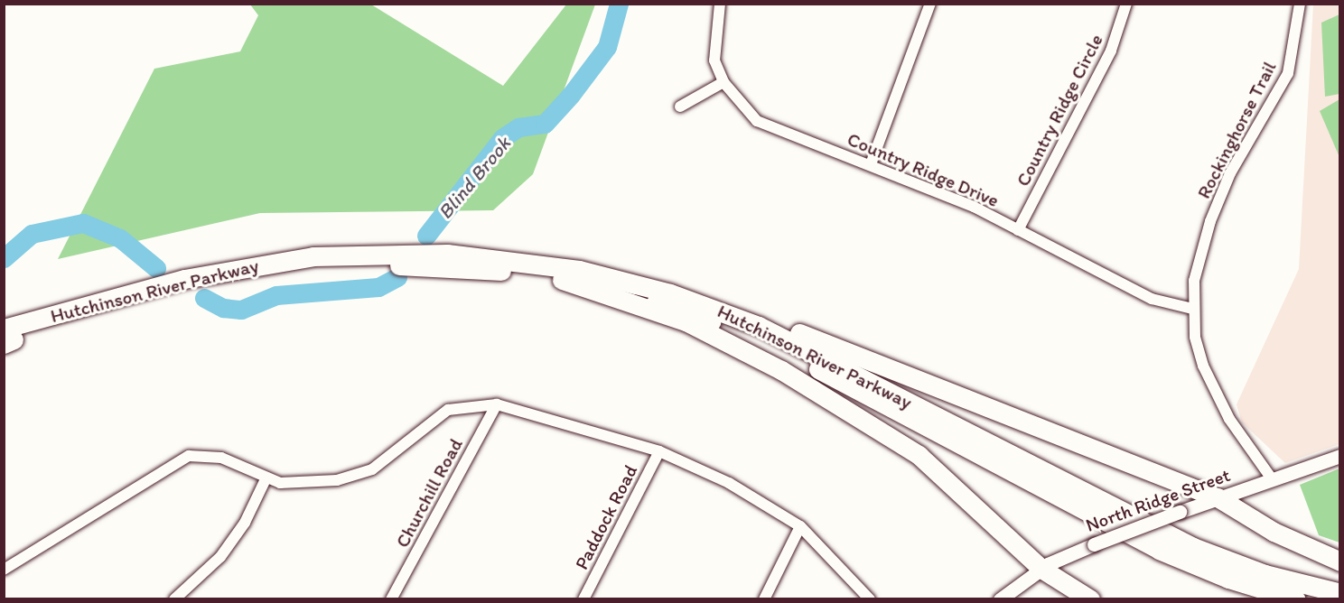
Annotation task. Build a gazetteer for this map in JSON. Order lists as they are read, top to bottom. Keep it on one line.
{"streets":{"highway":["Hutchinson River Parkway"],"street":["Country Ridge Circle","Rockinghorse Trail","Country Ridge Drive","Churchill Road","North Ridge Street","Paddock Road"]},"crossings":[["Country Ridge Circle","Country Ridge Drive"],["Rockinghorse Trail","Country Ridge Drive"],["Rockinghorse Trail","North Ridge Street"]],"water":["Blind Brook"]}
